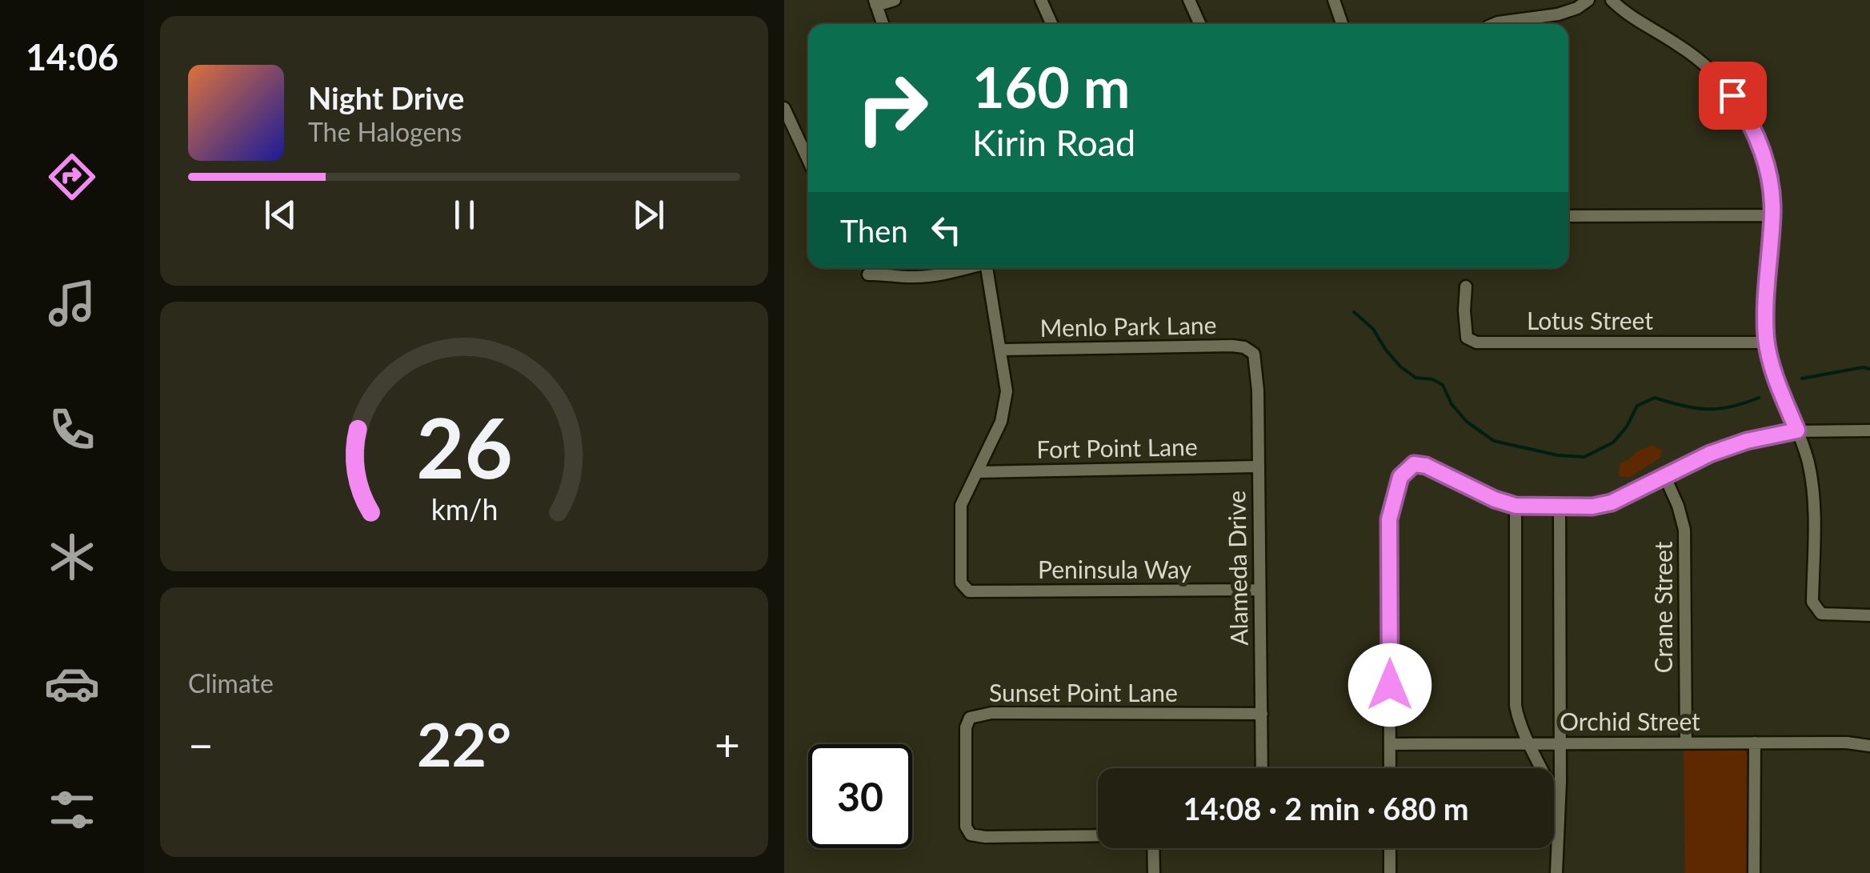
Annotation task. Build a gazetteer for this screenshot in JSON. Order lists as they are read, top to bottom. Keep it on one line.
{"streets":{"street":["Lotus Street","Menlo Park Lane","Fort Point Lane","Alameda Drive","Peninsula Way","Crane Street","Sunset Point Lane","Orchid Street"]},"crossings":[["Menlo Park Lane","Alameda Drive"],["Fort Point Lane","Alameda Drive"],["Fort Point Lane","Peninsula Way"],["Alameda Drive","Peninsula Way"],["Alameda Drive","Sunset Point Lane"],["Crane Street","Orchid Street"]],"page":{"tabs":"14:06","turn":["160 m","Kirin Road"],"song":["Night Drive","The Halogens"],"then":"Then","tile":"Climate","heat":["−","22°","+"],"limit":"30","trip":"14:08 · 2 min · 680 m","gauge":["26","km/h"]}}
